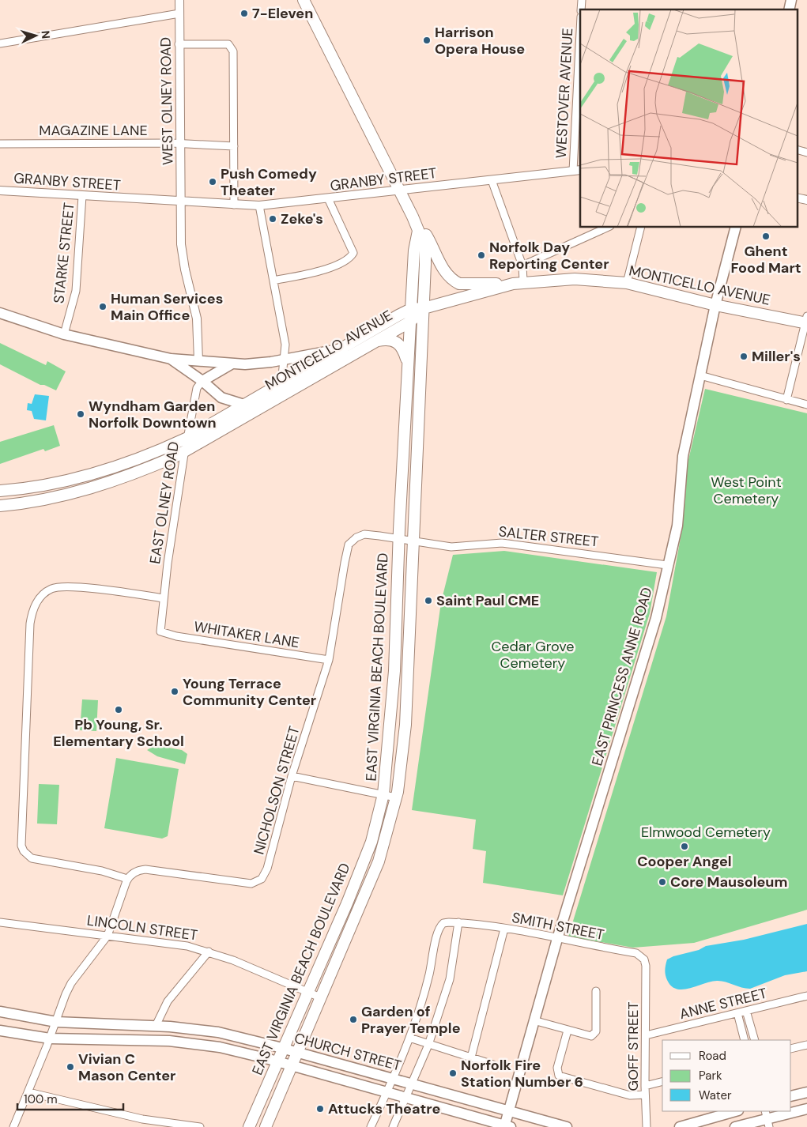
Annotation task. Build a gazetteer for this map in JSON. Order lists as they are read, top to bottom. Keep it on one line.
{"streets":{"main road":["MONTICELLO AVENUE","EAST VIRGINIA BEACH BOULEVARD","EAST PRINCESS ANNE ROAD","CHURCH STREET"],"street":["WESTOVER AVENUE","WEST OLNEY ROAD","MAGAZINE LANE","GRANBY STREET","STARKE STREET","EAST OLNEY ROAD","SALTER STREET","WHITAKER LANE","NICHOLSON STREET","SMITH STREET","LINCOLN STREET","ANNE STREET","GOFF STREET"]},"crossings":[["WESTOVER AVENUE","GRANBY STREET"],["WEST OLNEY ROAD","MAGAZINE LANE"],["WEST OLNEY ROAD","GRANBY STREET"],["GRANBY STREET","STARKE STREET"],["GRANBY STREET","EAST VIRGINIA BEACH BOULEVARD"],["STARKE STREET","MONTICELLO AVENUE"],["MONTICELLO AVENUE","EAST OLNEY ROAD"],["MONTICELLO AVENUE","EAST VIRGINIA BEACH BOULEVARD"],["MONTICELLO AVENUE","EAST PRINCESS ANNE ROAD"],["EAST OLNEY ROAD","WHITAKER LANE"],["SALTER STREET","EAST VIRGINIA BEACH BOULEVARD"],["SALTER STREET","EAST PRINCESS ANNE ROAD"],["SALTER STREET","NICHOLSON STREET"],["WHITAKER LANE","NICHOLSON STREET"],["EAST VIRGINIA BEACH BOULEVARD","LINCOLN STREET"],["EAST VIRGINIA BEACH BOULEVARD","CHURCH STREET"],["EAST PRINCESS ANNE ROAD","SMITH STREET"],["EAST PRINCESS ANNE ROAD","CHURCH STREET"],["SMITH STREET","GOFF STREET"],["ANNE STREET","GOFF STREET"]],"parks":["West Point Cemetery","Cedar Grove Cemetery","Elmwood Cemetery"],"places":["7-Eleven","Harrison Opera House","Push Comedy Theater","Zeke's","Ghent Food Mart","Norfolk Day Reporting Center","Human Services Main Office","Miller's","Wyndham Garden Norfolk Downtown","Saint Paul CME","Young Terrace Community Center","Pb Young, Sr. Elementary School","Cooper Angel","Core Mausoleum","Garden of Prayer Temple","Vivian C Mason Center","Norfolk Fire Station Number 6","Attucks Theatre"],"legend":["Road","Park","Water"],"scale_bar":"100 m","north":"right"}
